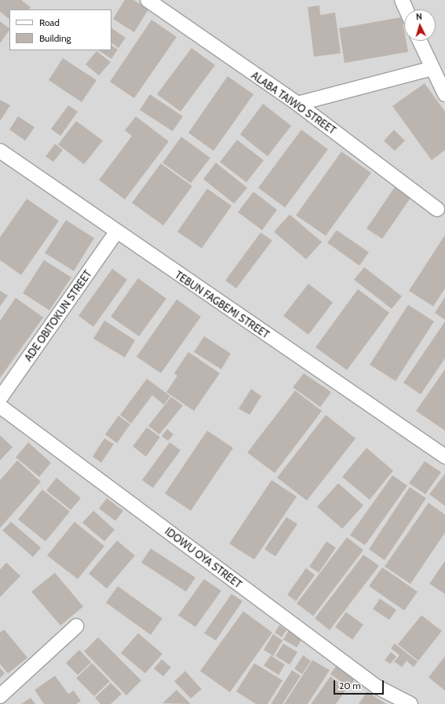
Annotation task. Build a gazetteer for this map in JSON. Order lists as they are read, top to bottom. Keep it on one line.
{"streets":{"street":["ALABA TAIWO STREET","TEBUN FAGBEMI STREET","ADE OBITOKUN STREET","IDOWU OYA STREET"]},"crossings":[["TEBUN FAGBEMI STREET","ADE OBITOKUN STREET"]],"legend":["Road","Building"],"scale_bar":"20 m","north":"top"}
